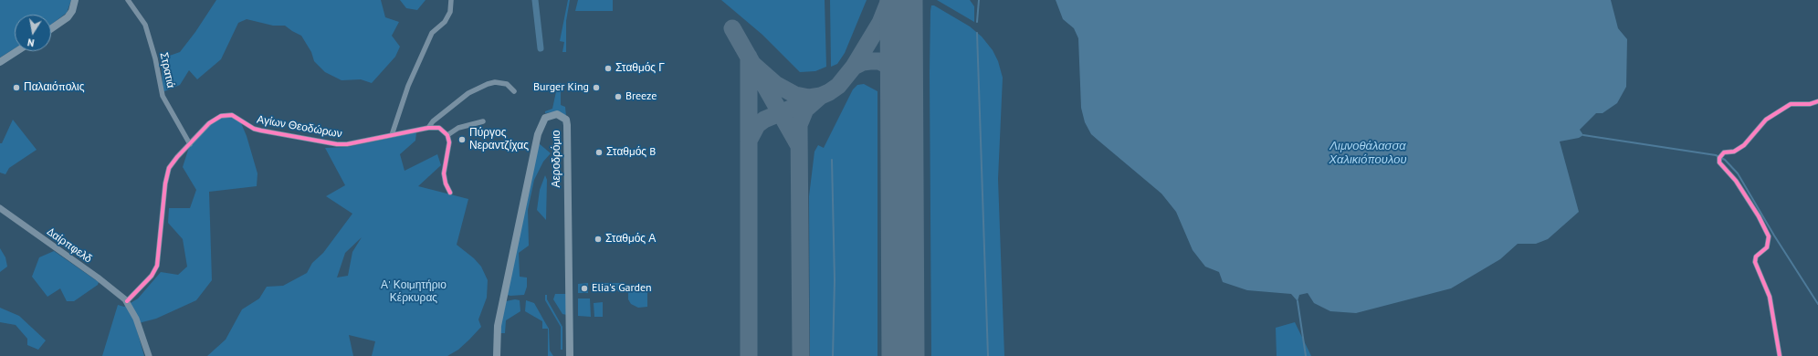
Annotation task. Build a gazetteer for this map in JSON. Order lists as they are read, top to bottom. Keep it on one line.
{"streets":{"main road":["Αεροδρόμιο"],"street":["Στρατιά","Αγίων Θεοδώρων","Δαίρπφελδ"]},"crossings":[["Στρατιά","Αγίων Θεοδώρων"],["Αγίων Θεοδώρων","Δαίρπφελδ"]],"water":["Λιμνοθάλασσα Χαλικιόπουλου"],"parks":["Α' Κοιμητήριο Κέρκυρας"],"places":["Σταθμός Γ","Παλαιόπολις","Burger King","Breeze","Πύργος Νεραντζίχας","Σταθμός B","Σταθμός Α","Elia's Garden"],"north":"bottom"}
